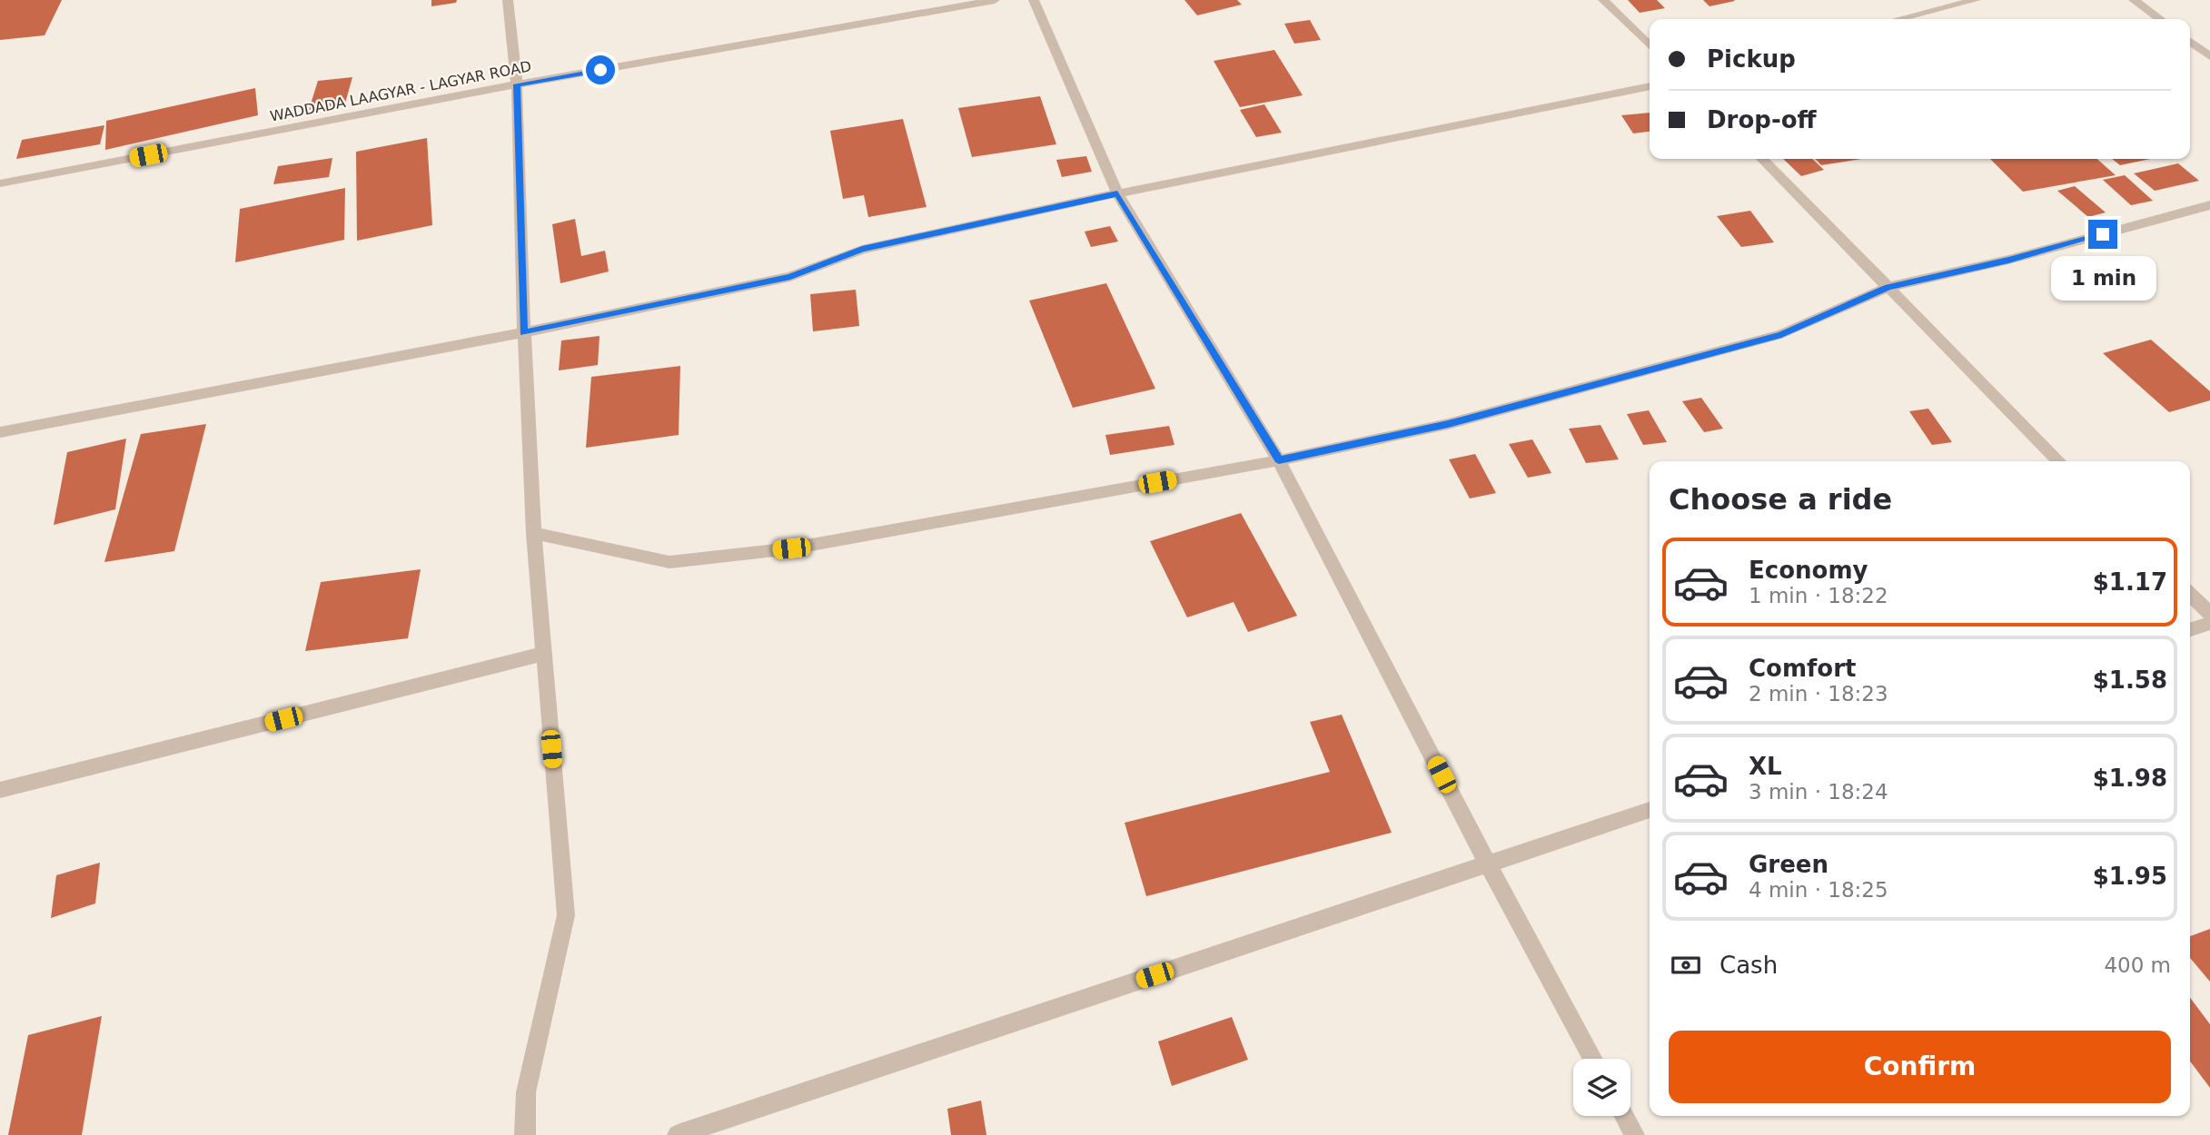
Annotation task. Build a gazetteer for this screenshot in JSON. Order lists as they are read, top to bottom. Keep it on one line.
{"streets":{"street":["WADDADA LAAGYAR - LAGYAR ROAD"]},"page":{"banner":["Pickup","Drop-off"],"bubble":"1 min","heading":"Choose a ride","list":[{"name":"Economy","note":"1 min · 18:22","value":"$1.17"},{"name":"Comfort","note":"2 min · 18:23","value":"$1.58"},{"name":"XL","note":"3 min · 18:24","value":"$1.98"},{"name":"Green","note":"4 min · 18:25","value":"$1.95"}],"pay":["Cash","400 m"],"buttons":"Confirm"}}
